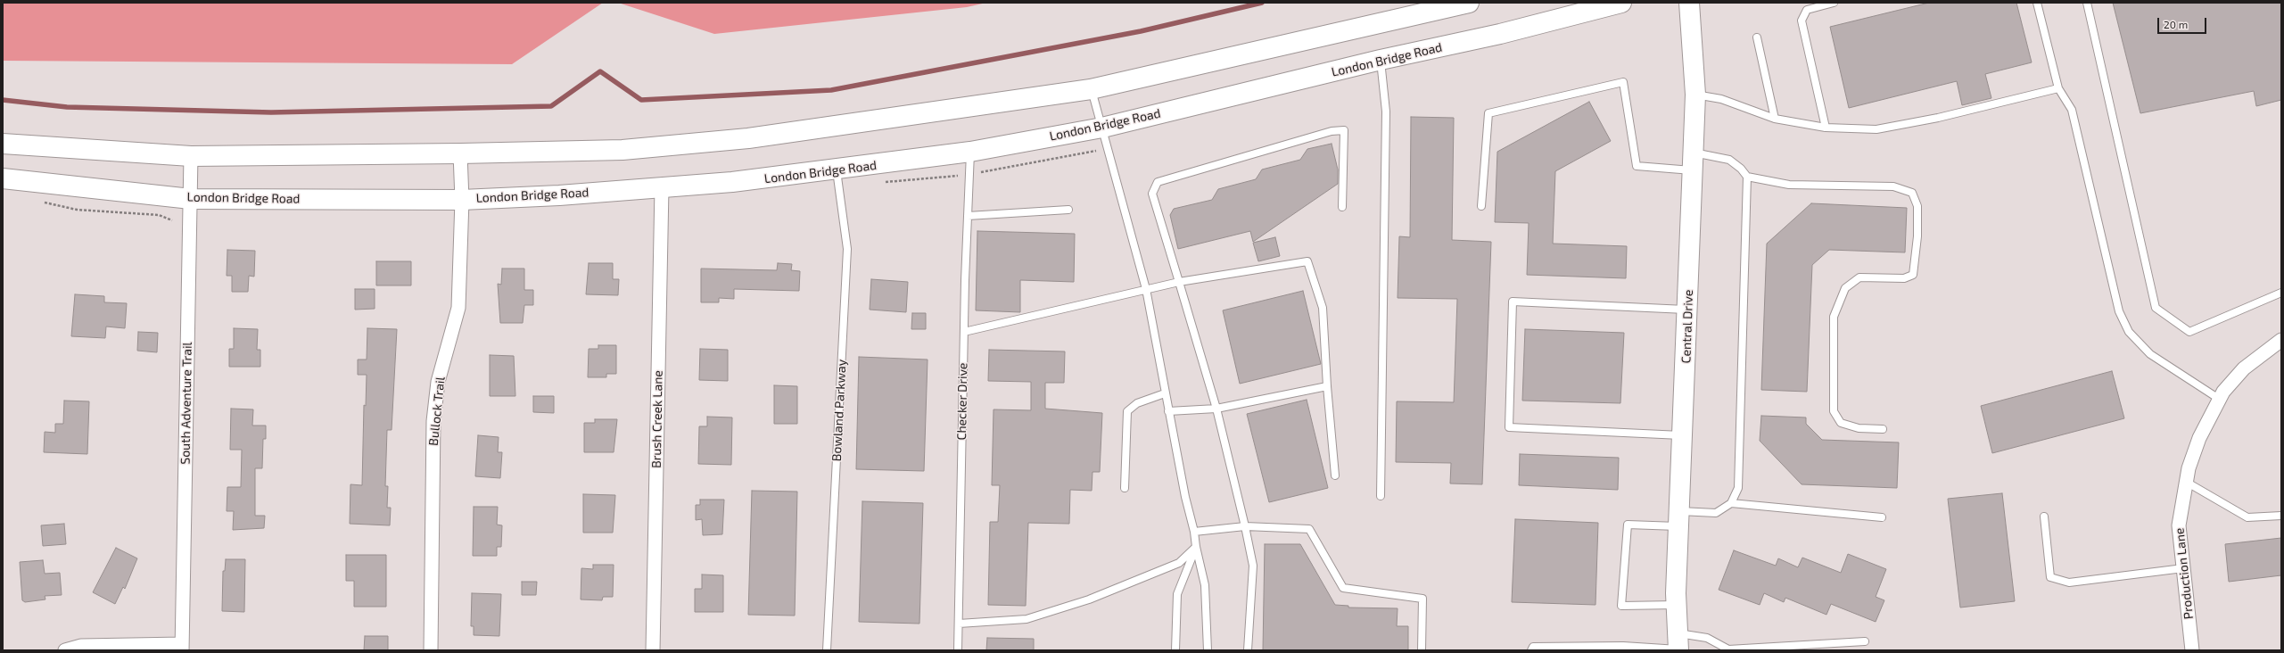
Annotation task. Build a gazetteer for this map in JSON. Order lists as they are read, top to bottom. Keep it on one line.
{"streets":{"main road":["London Bridge Road","Central Drive"],"street":["South Adventure Trail","Bullock Trail","Brush Creek Lane","Production Lane"],"lane":["Checker Drive","Bowland Parkway"]},"crossings":[["London Bridge Road","Checker Drive"],["London Bridge Road","South Adventure Trail"],["London Bridge Road","Bowland Parkway"],["London Bridge Road","Bullock Trail"],["London Bridge Road","Brush Creek Lane"]],"scale_bar":"20 m"}
